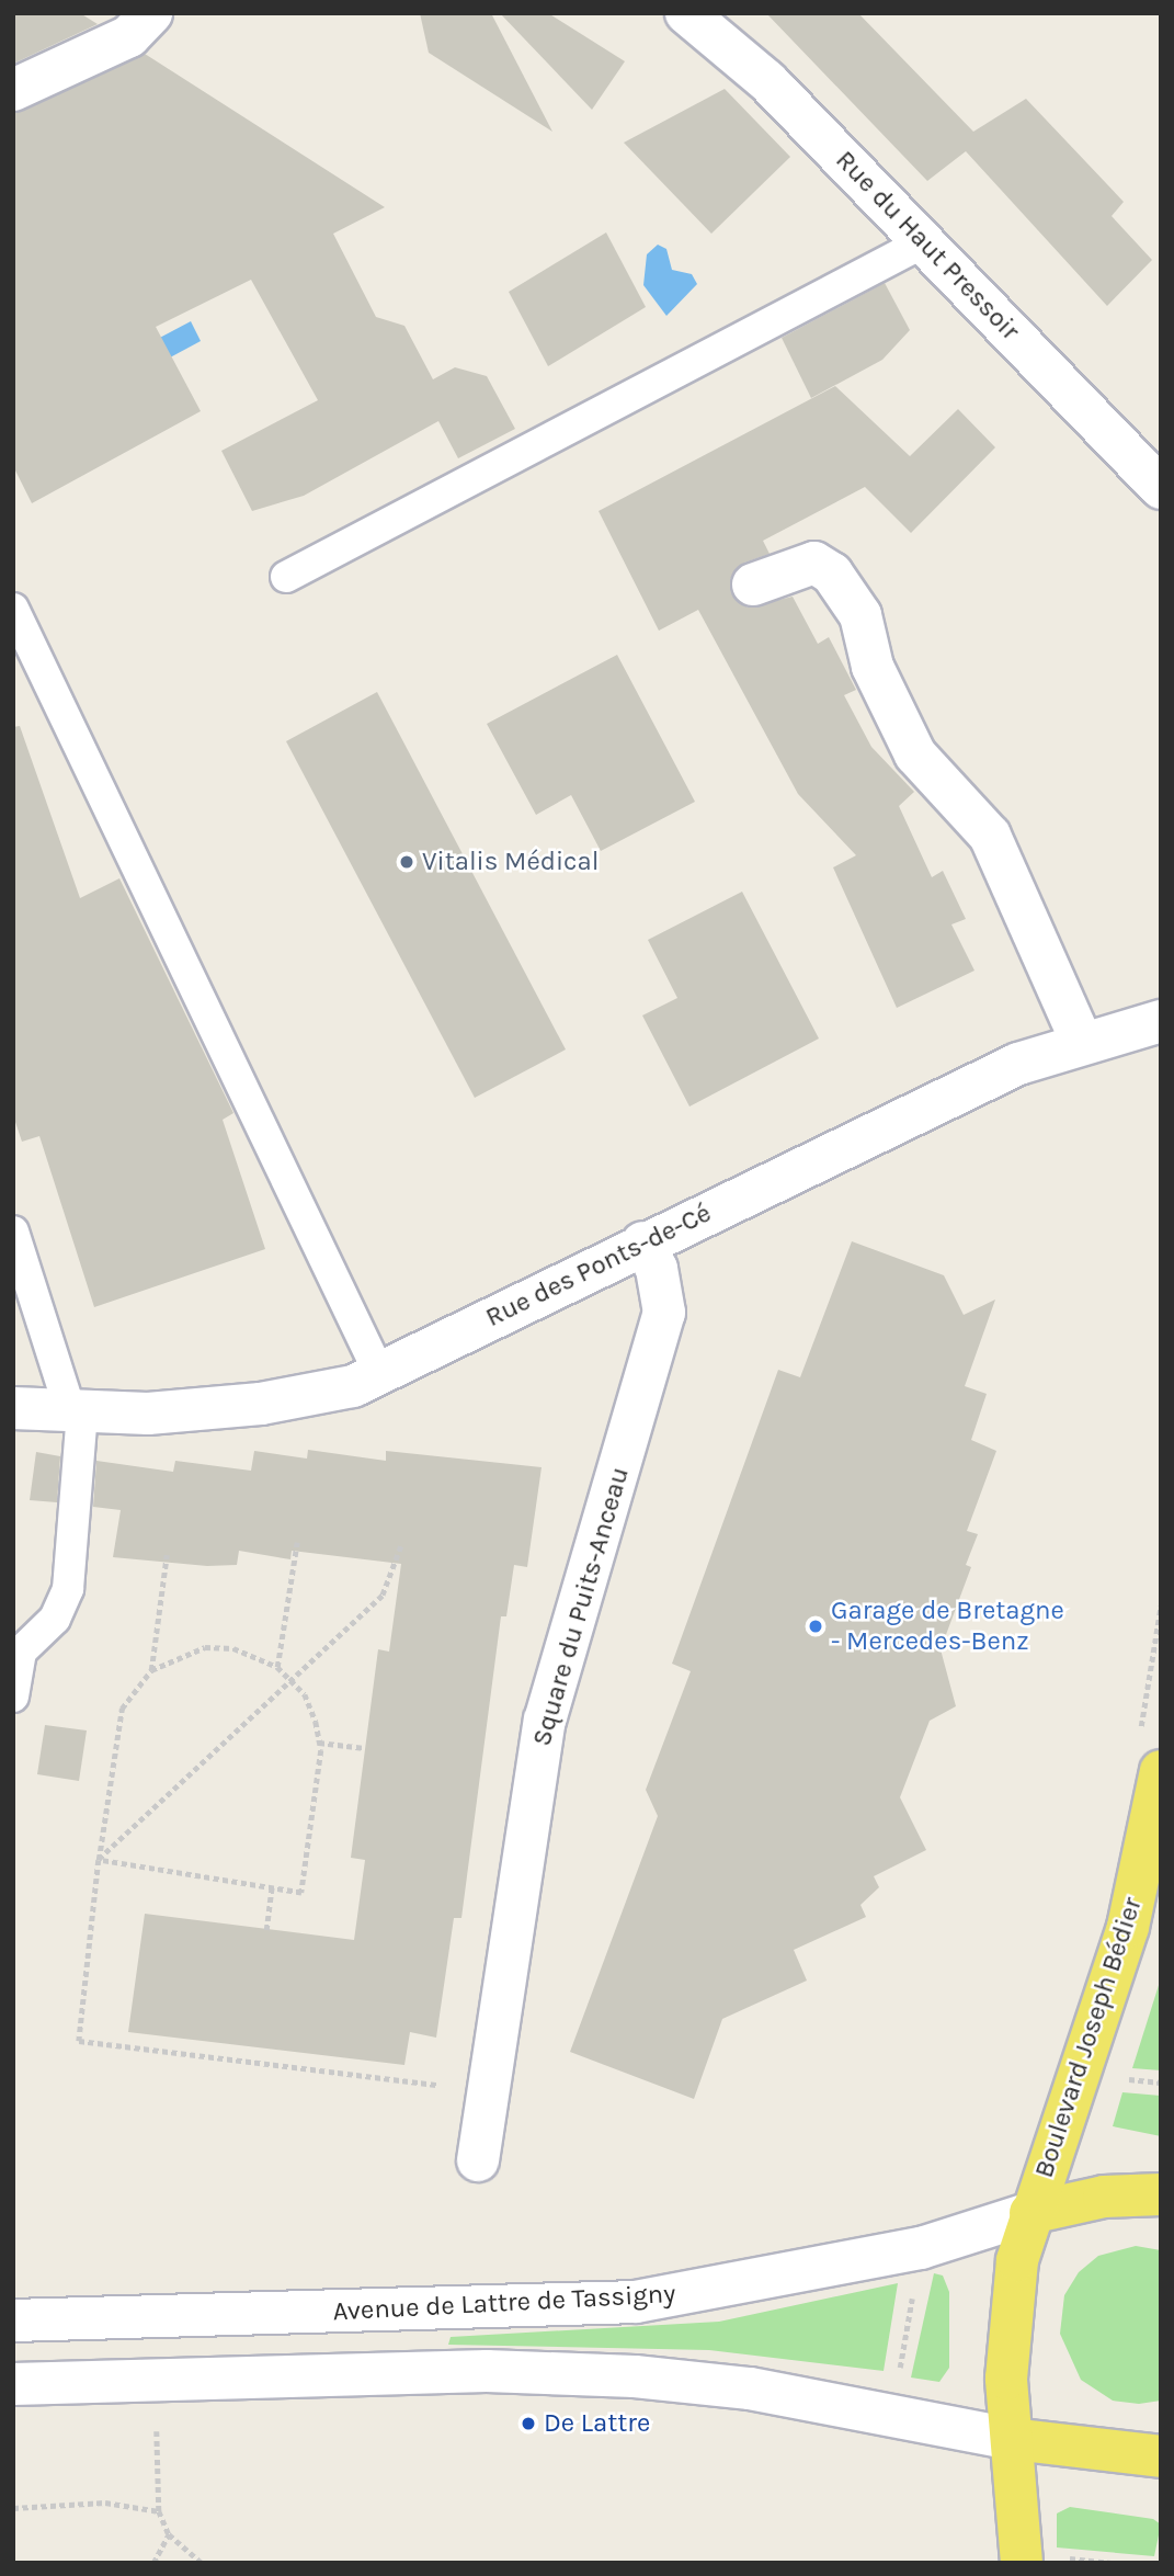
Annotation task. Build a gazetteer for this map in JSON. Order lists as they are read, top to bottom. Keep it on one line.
{"streets":{"main road":["Boulevard Joseph Bédier"],"street":["Rue du Haut Pressoir","Rue des Ponts-de-Cé","Square du Puits-Anceau","Avenue de Lattre de Tassigny"]},"crossings":[["Rue des Ponts-de-Cé","Square du Puits-Anceau"],["Boulevard Joseph Bédier","Avenue de Lattre de Tassigny"]],"places":["Vitalis Médical","Garage de Bretagne - Mercedes-Benz","De Lattre"]}
